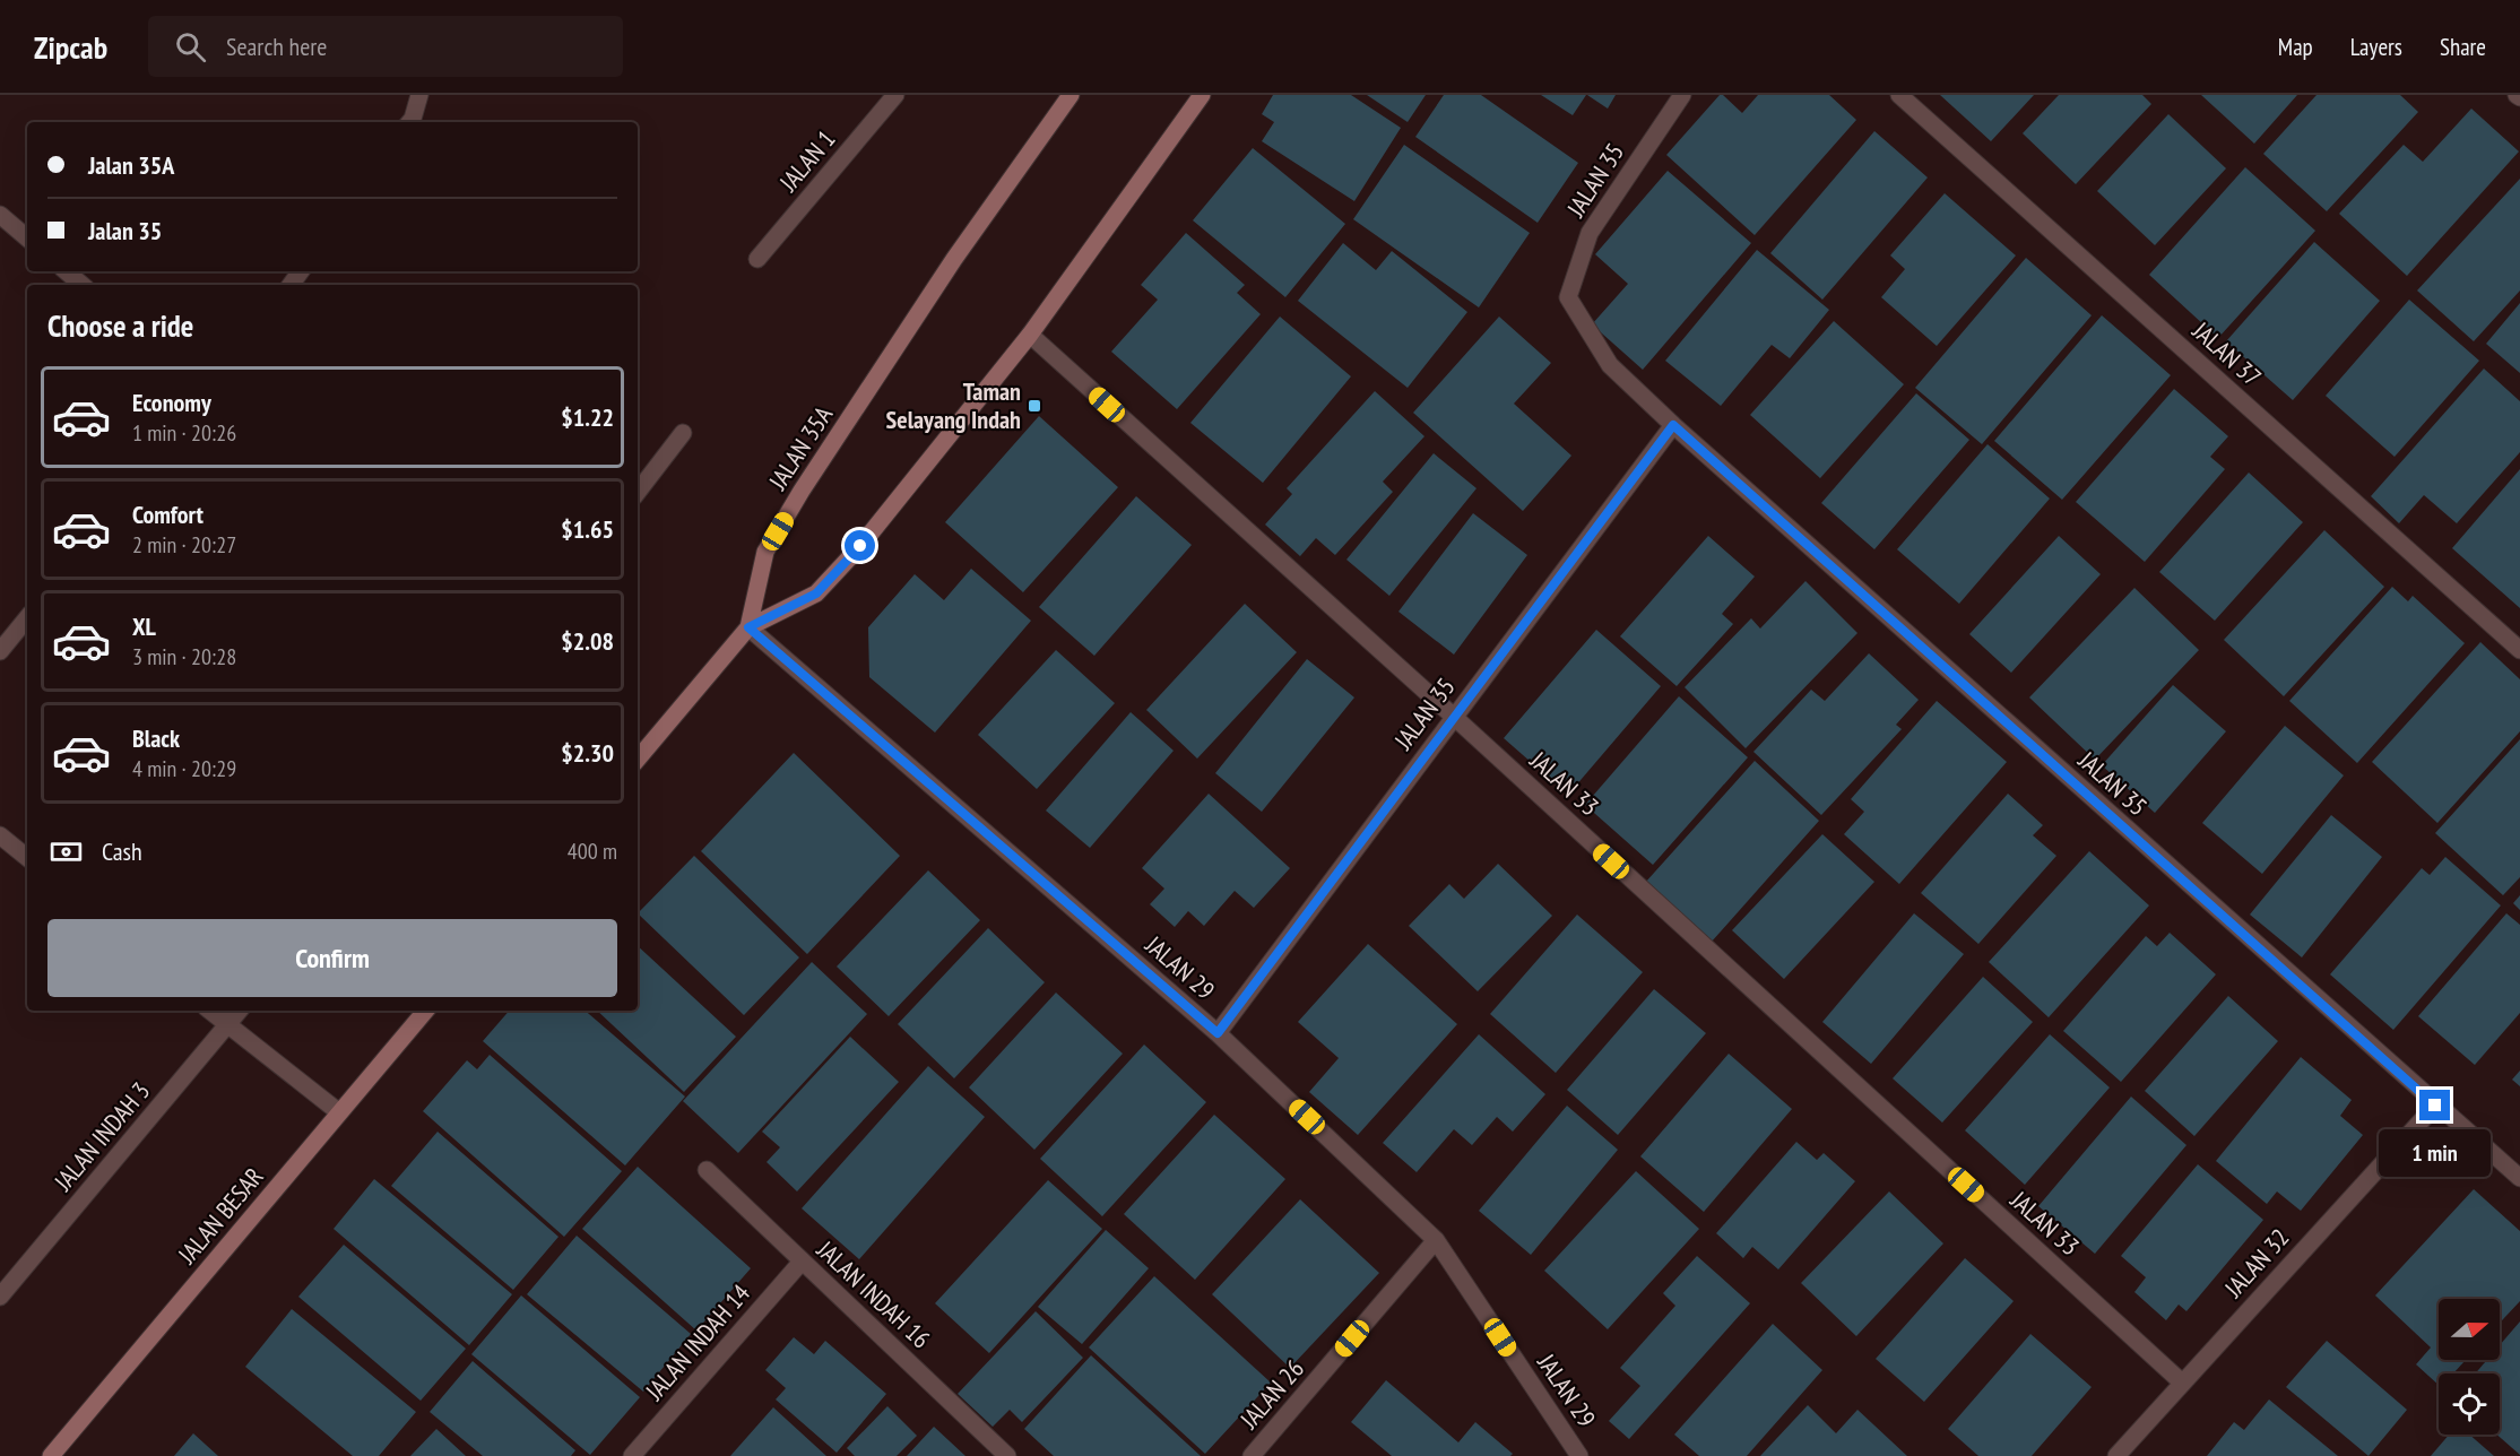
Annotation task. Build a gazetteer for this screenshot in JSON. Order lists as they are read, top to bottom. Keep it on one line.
{"streets":{"street":["JALAN 1","JALAN 35","JALAN 37","JALAN 35A","JALAN 33","JALAN 29","JALAN INDAH 3","JALAN BESAR","JALAN 32","JALAN INDAH 16","JALAN INDAH 14","JALAN 26"]},"crossings":[["JALAN 35","JALAN 33"],["JALAN 35","JALAN 29"],["JALAN 35","JALAN 32"],["JALAN 35A","JALAN 29"],["JALAN 33","JALAN 32"],["JALAN 29","JALAN 26"],["JALAN INDAH 16","JALAN INDAH 14"]],"places":{"transit":["Taman Selayang Indah"]},"north":"right","page":{"header":"Zipcab","search":"Search here","nav":["Map","Layers","Share"],"banner":["Jalan 35A","Jalan 35"],"heading":"Choose a ride","list":[{"name":"Economy","note":"1 min · 20:26","value":"$1.22"},{"name":"Comfort","note":"2 min · 20:27","value":"$1.65"},{"name":"XL","note":"3 min · 20:28","value":"$2.08"},{"name":"Black","note":"4 min · 20:29","value":"$2.30"}],"pay":["Cash","400 m"],"buttons":"Confirm","bubble":"1 min"}}
